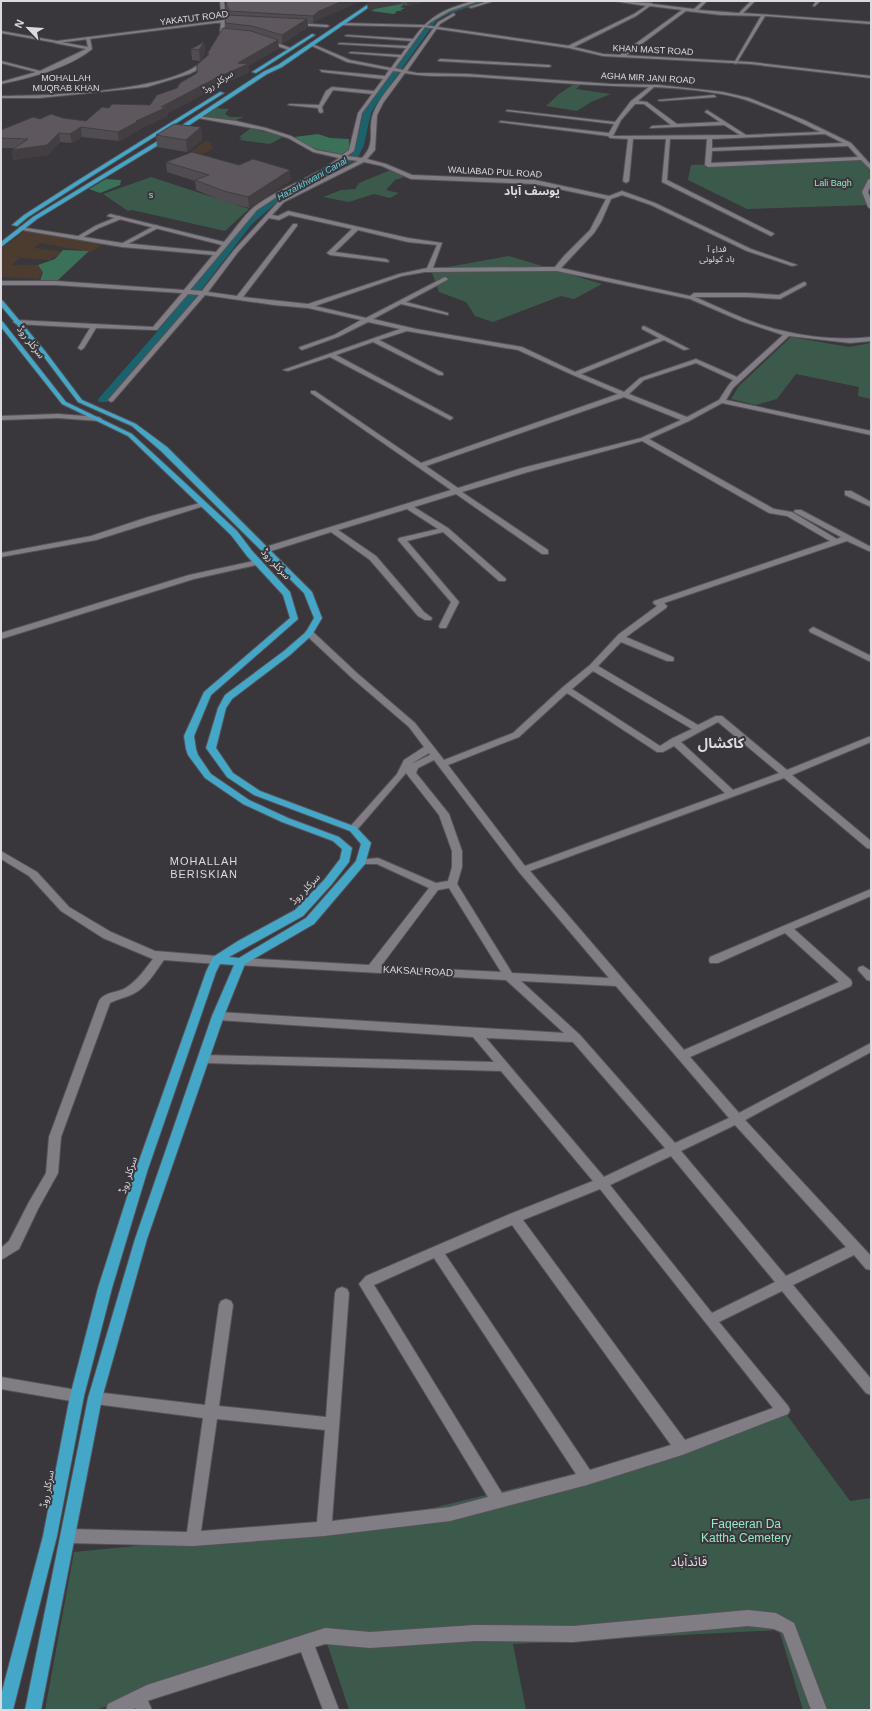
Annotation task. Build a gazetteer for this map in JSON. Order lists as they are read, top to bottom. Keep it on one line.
{"streets":{"main road":["سرکلر روڈ","KAKSAL ROAD"],"street":["YAKATUT ROAD","KHAN MAST ROAD","AGHA MIR JANI ROAD","WALIABAD PUL ROAD"]},"crossings":[["سرکلر روڈ","KAKSAL ROAD"]],"districts":["MOHALLAH MUQRAB KHAN","یوسف آباد","فداء آ باد کولونی","کاکشال","MOHALLAH BERISKIAN","قائدآباد"],"water":["Hazarkhwani Canal"],"parks":["Lali Bagh","s","Faqeeran Da Kattha Cemetery"],"north":"top left"}
